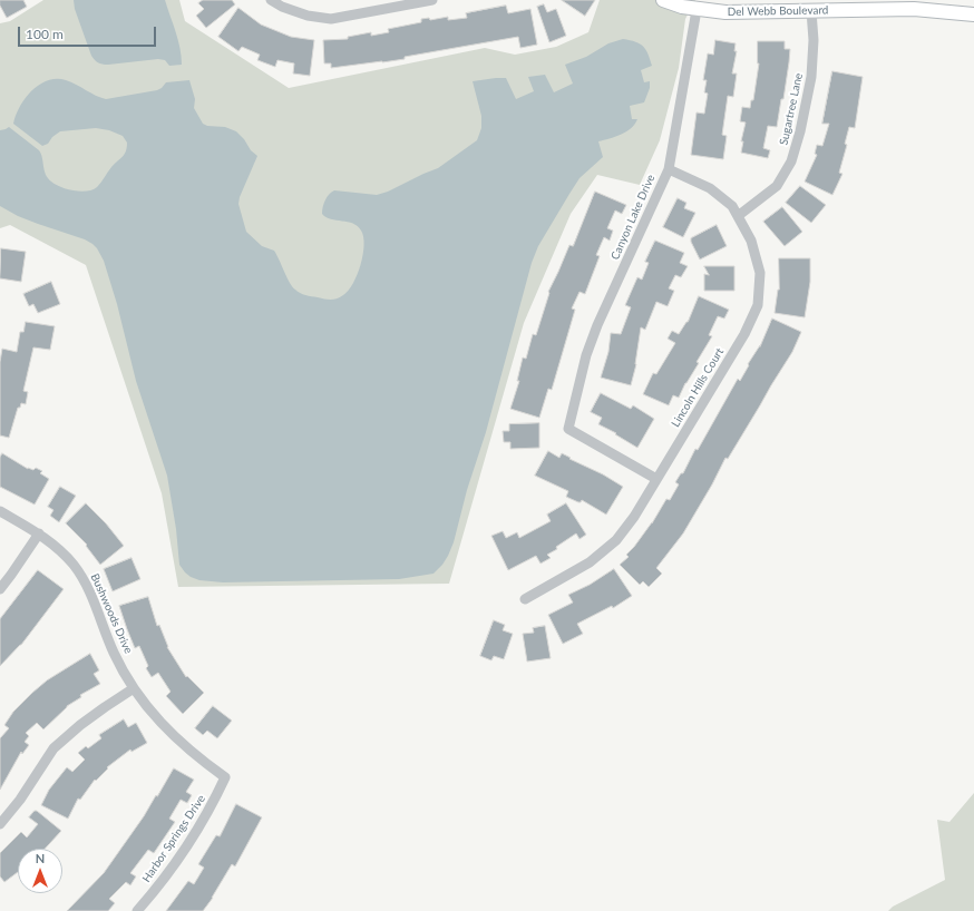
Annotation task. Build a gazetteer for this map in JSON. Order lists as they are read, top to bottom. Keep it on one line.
{"streets":{"street":["Del Webb Boulevard","Sugartree Lane","Canyon Lake Drive","Lincoln Hills Court","Bushwoods Drive","Harbor Springs Drive"]},"crossings":[["Del Webb Boulevard","Sugartree Lane"],["Del Webb Boulevard","Canyon Lake Drive"],["Sugartree Lane","Lincoln Hills Court"],["Canyon Lake Drive","Lincoln Hills Court"],["Bushwoods Drive","Harbor Springs Drive"]],"scale_bar":"100 m","north":"top"}
